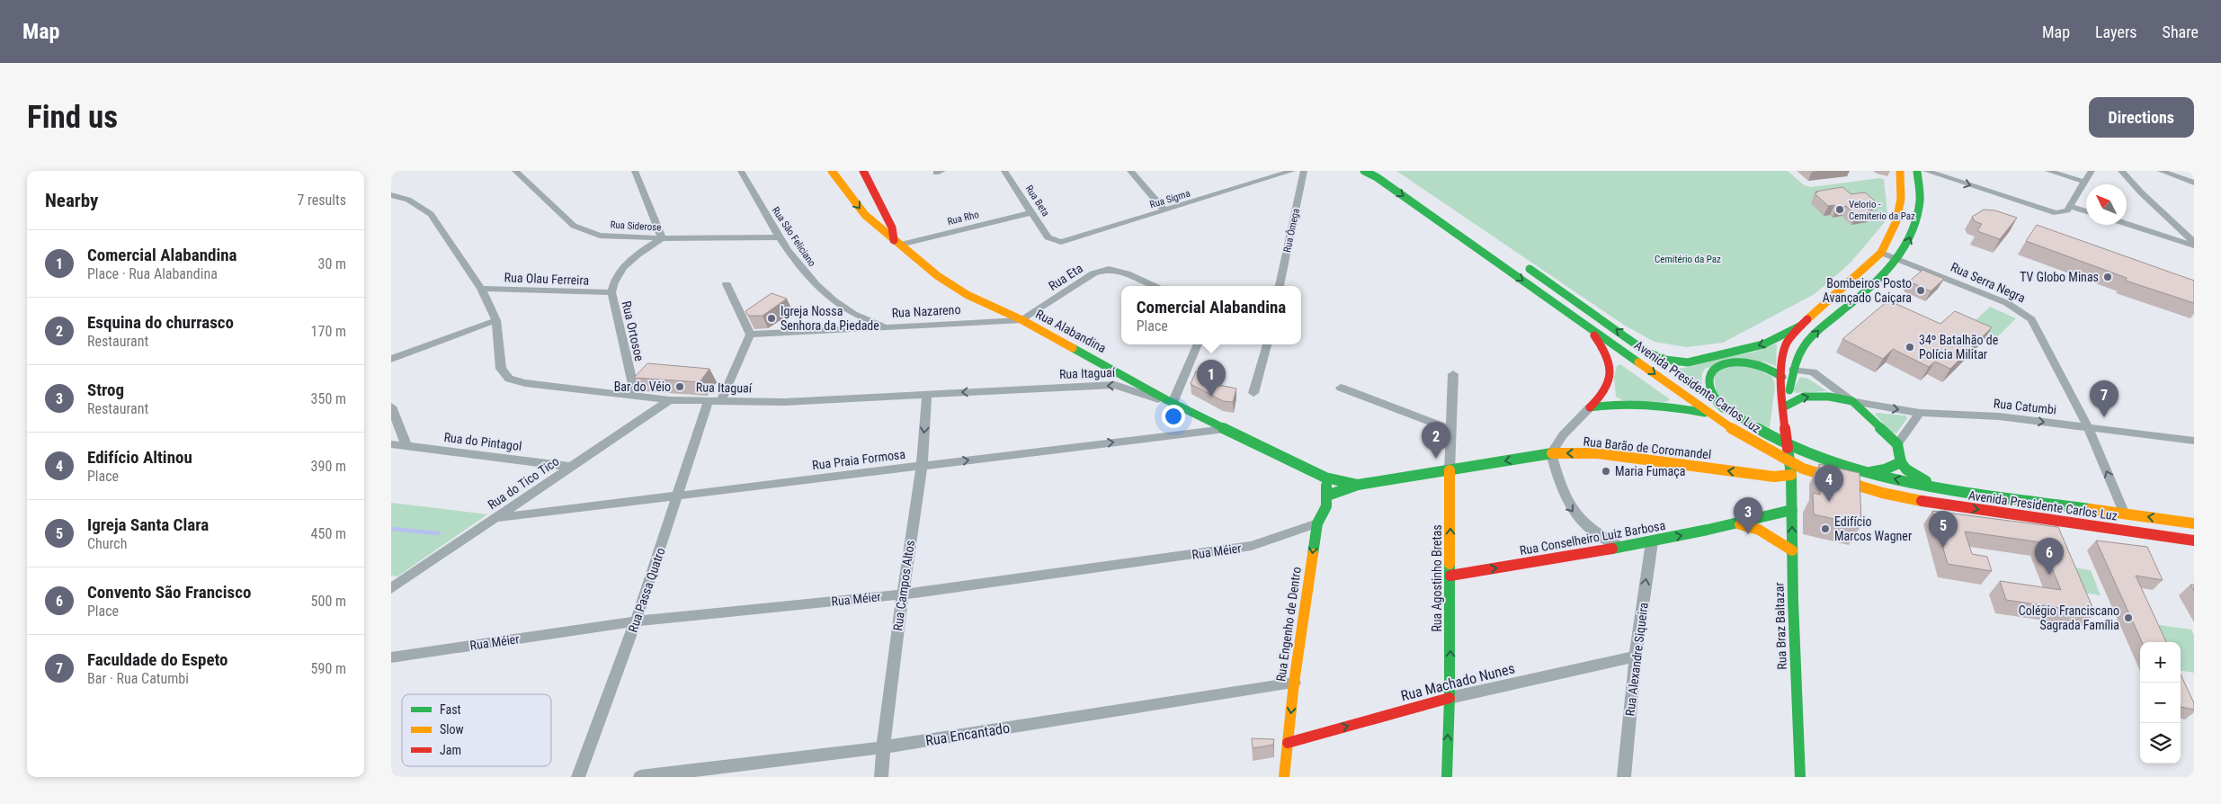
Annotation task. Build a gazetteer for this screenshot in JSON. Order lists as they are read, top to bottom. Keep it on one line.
{"streets":{"main road":["Rua Alabandina","Avenida Presidente Carlos Luz","Rua Catumbi","Rua Barão de Coromandel","Rua Conselheiro Luiz Barbosa","Rua Agostinho Bretas","Rua Engenho de Dentro","Rua Braz Baltazar","Rua Machado Nunes"],"street":["Rua Sigma","Rua Beta","Rua Rho","Rua Siderose","Rua Ômega","Rua São Feliciano","Rua Eta","Rua Olau Ferreira","Rua Serra Negra","Rua Nazareno","Rua Ortosoe","Rua Itaguaí","Rua do Pintagol","Rua Praia Formosa","Rua do Tico Tico","Rua Méier","Rua Campos Altos","Rua Passa Quatro","Rua Alexandre Siqueira","Rua Encantado"]},"crossings":[["Rua Sigma","Rua Beta"],["Rua Beta","Rua Rho"],["Rua Rho","Rua Alabandina"],["Rua Siderose","Rua São Feliciano"],["Rua Siderose","Rua Ortosoe"],["Rua São Feliciano","Rua Nazareno"],["Rua Eta","Rua Nazareno"],["Rua Eta","Rua Alabandina"],["Rua Olau Ferreira","Rua Ortosoe"],["Rua Olau Ferreira","Rua Itaguaí"],["Rua Serra Negra","Avenida Presidente Carlos Luz"],["Rua Serra Negra","Rua Catumbi"],["Rua Nazareno","Rua Alabandina"],["Rua Nazareno","Rua Passa Quatro"],["Rua Ortosoe","Rua Itaguaí"],["Rua Alabandina","Rua Itaguaí"],["Rua Alabandina","Rua Barão de Coromandel"],["Rua Alabandina","Rua Praia Formosa"],["Rua Alabandina","Rua Engenho de Dentro"],["Rua Itaguaí","Rua do Tico Tico"],["Rua Itaguaí","Rua Campos Altos"],["Rua Itaguaí","Rua Passa Quatro"],["Rua Catumbi","Rua Braz Baltazar"],["Rua do Pintagol","Rua do Tico Tico"],["Rua Barão de Coromandel","Rua Agostinho Bretas"],["Rua Barão de Coromandel","Rua Engenho de Dentro"],["Rua Barão de Coromandel","Rua Braz Baltazar"],["Rua Praia Formosa","Rua do Tico Tico"],["Rua Praia Formosa","Rua Campos Altos"],["Rua Praia Formosa","Rua Passa Quatro"],["Rua Conselheiro Luiz Barbosa","Rua Agostinho Bretas"],["Rua Conselheiro Luiz Barbosa","Rua Braz Baltazar"],["Rua Conselheiro Luiz Barbosa","Rua Alexandre Siqueira"],["Rua Méier","Rua Campos Altos"],["Rua Méier","Rua Passa Quatro"],["Rua Méier","Rua Engenho de Dentro"],["Rua Agostinho Bretas","Rua Machado Nunes"],["Rua Campos Altos","Rua Encantado"],["Rua Engenho de Dentro","Rua Machado Nunes"],["Rua Engenho de Dentro","Rua Encantado"],["Rua Alexandre Siqueira","Rua Machado Nunes"]],"one_way":["Rua Catumbi","Rua Praia Formosa","Rua Conselheiro Luiz Barbosa","Rua Agostinho Bretas","Rua Engenho de Dentro","Rua Alexandre Siqueira","Rua Machado Nunes"],"parks":["Cemitério da Paz"],"places":["Velorio - Cemiterio da Paz","TV Globo Minas","Bombeiros Posto Avançado Caiçara","Igreja Nossa Senhora da Piedade","34º Batalhão de Polícia Militar","Bar do Véio","Maria Fumaça","Edifício Marcos Wagner","Colégio Franciscano Sagrada Família"],"legend":["Fast","Slow","Jam"],"north":"top left","page":{"header":"Map","nav":["Map","Layers","Share"],"buttons":"Directions","title":"Find us","heading":["Nearby","7 results"],"list":[{"mark":"1","name":"Comercial Alabandina","note":"Place · Rua Alabandina","value":"30 m"},{"mark":"2","name":"Esquina do churrasco","note":"Restaurant","value":"170 m"},{"mark":"3","name":"Strog","note":"Restaurant","value":"350 m"},{"mark":"4","name":"Edifício Altinou","note":"Place","value":"390 m"},{"mark":"5","name":"Igreja Santa Clara","note":"Church","value":"450 m"},{"mark":"6","name":"Convento São Francisco","note":"Place","value":"500 m"},{"mark":"7","name":"Faculdade do Espeto","note":"Bar · Rua Catumbi","value":"590 m"}],"popup":["Comercial Alabandina","Place"],"pins":["1","7","2","4","3","5","6"],"map_buttons":["+","−"]}}
